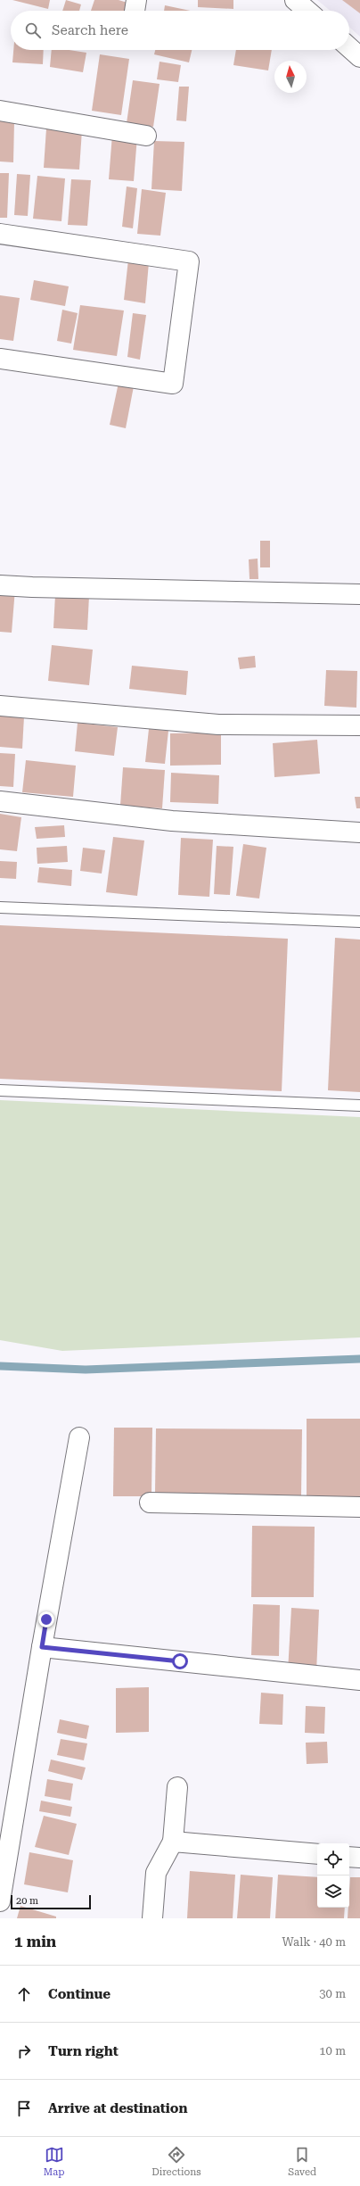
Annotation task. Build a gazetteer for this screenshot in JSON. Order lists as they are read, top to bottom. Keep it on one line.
{"scale_bar":"20 m","north":"top","page":{"search":"Search here","scale":"20 m","heading":["1 min","Walk · 40 m"],"list":[["Continue","30 m"],["Turn right","10 m"],"Arrive at destination"],"nav":["Map","Directions","Saved"]}}
